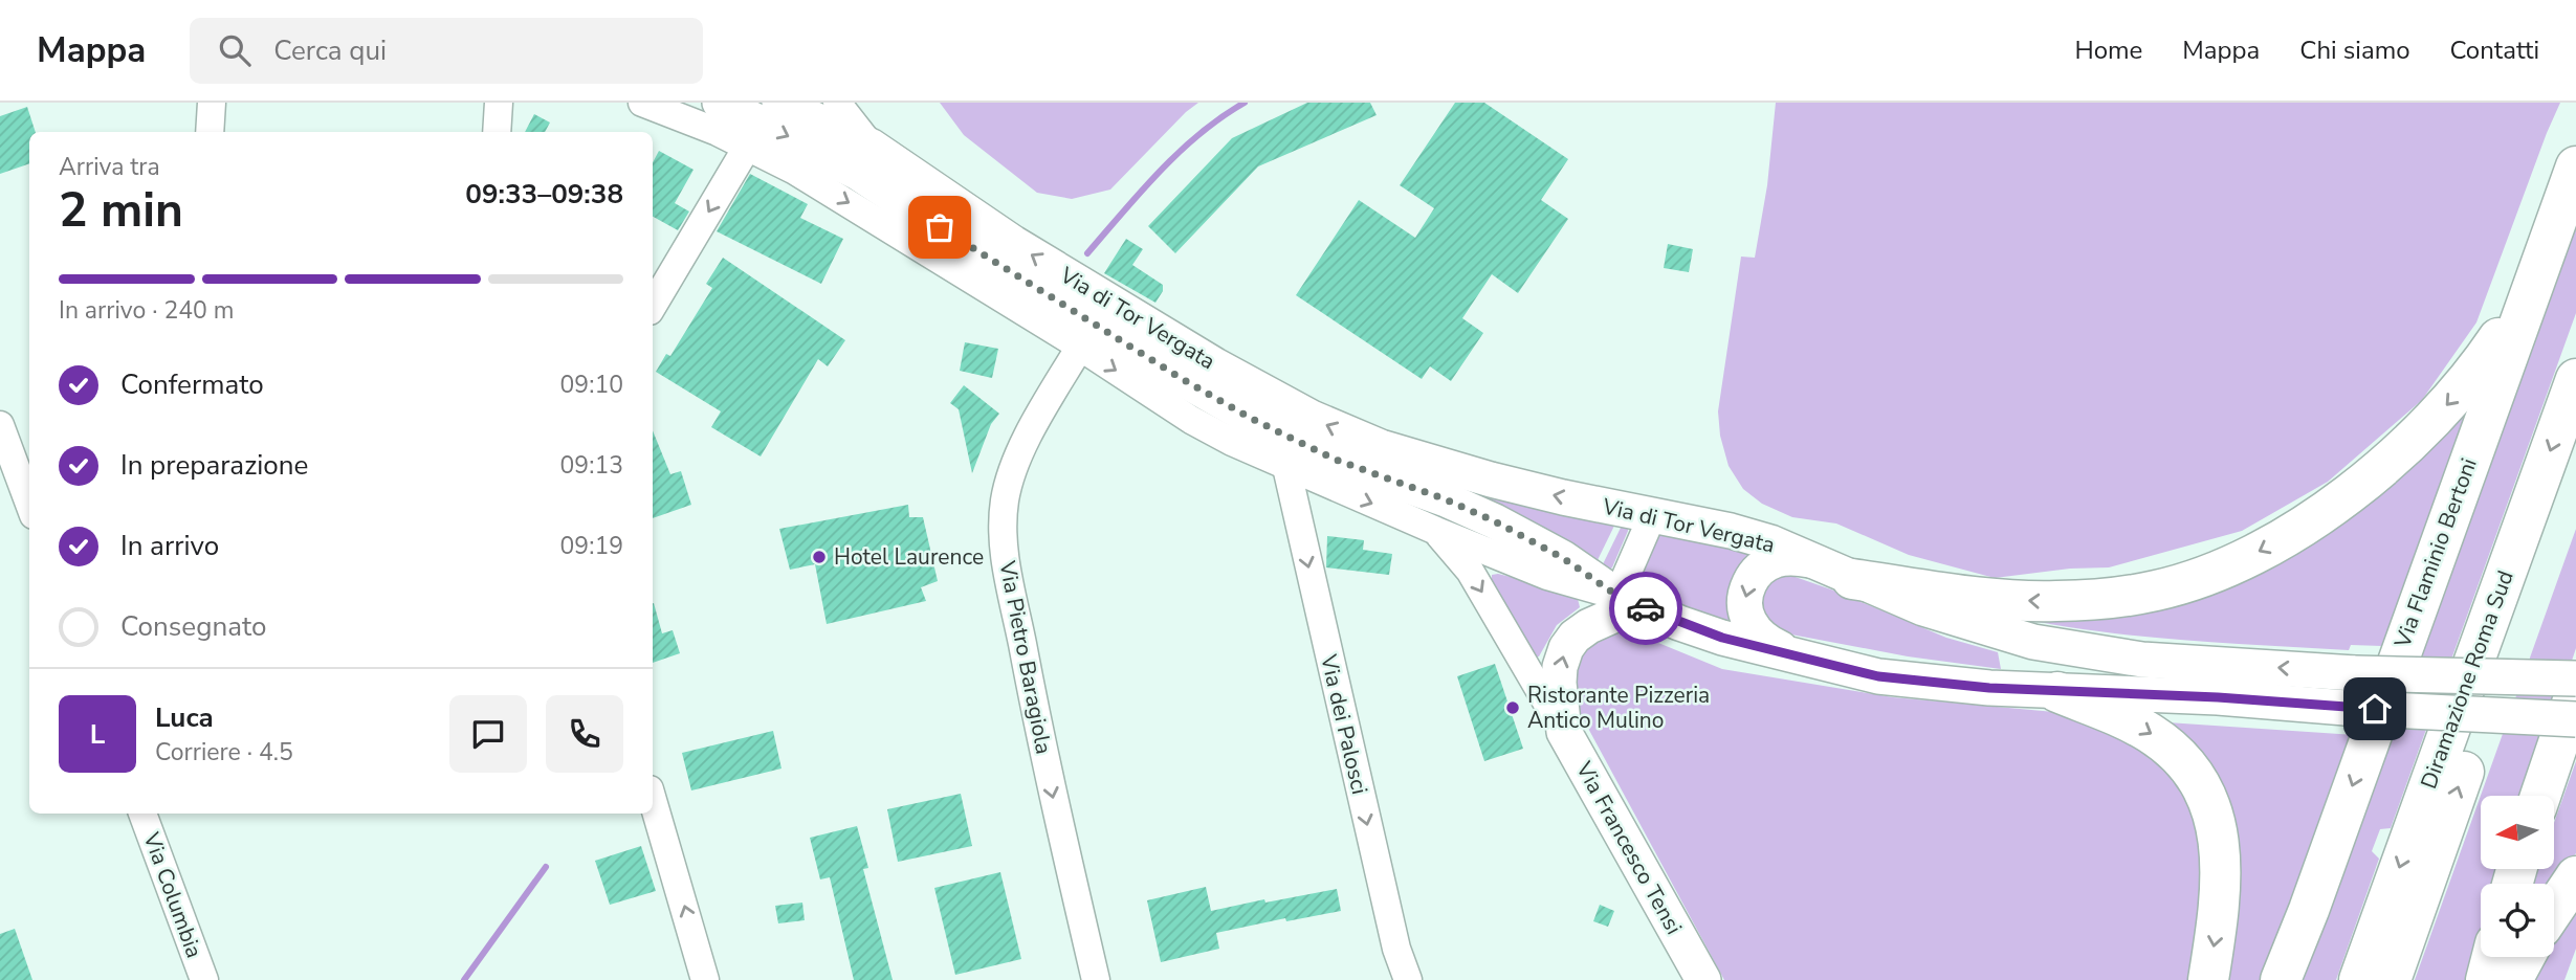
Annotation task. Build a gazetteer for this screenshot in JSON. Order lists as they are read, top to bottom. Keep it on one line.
{"streets":{"highway":["Via Flaminio Bertoni","Diramazione Roma Sud"],"main road":["Via di Tor Vergata","Via Francesco Tensi"],"street":["Via Pietro Baragiola","Via dei Palosci","Via Columbia"]},"crossings":[["Via di Tor Vergata","Via Pietro Baragiola"],["Via di Tor Vergata","Via dei Palosci"],["Via di Tor Vergata","Via Francesco Tensi"]],"one_way":["Via Flaminio Bertoni","Via Pietro Baragiola","Via dei Palosci","Via Francesco Tensi"],"places":["Hotel Laurence","Ristorante Pizzeria Antico Mulino"],"north":"left","page":{"header":"Mappa","search":"Cerca qui","nav":["Home","Mappa","Chi siamo","Contatti"],"heading":["2 min","Arriva tra","09:33–09:38"],"panel":["Luca","Corriere · 4.5"],"bar":"In arrivo · 240 m","list":[["Confermato","09:10"],["In preparazione","09:13"],["In arrivo","09:19"],"Consegnato"],"round":"L"}}
